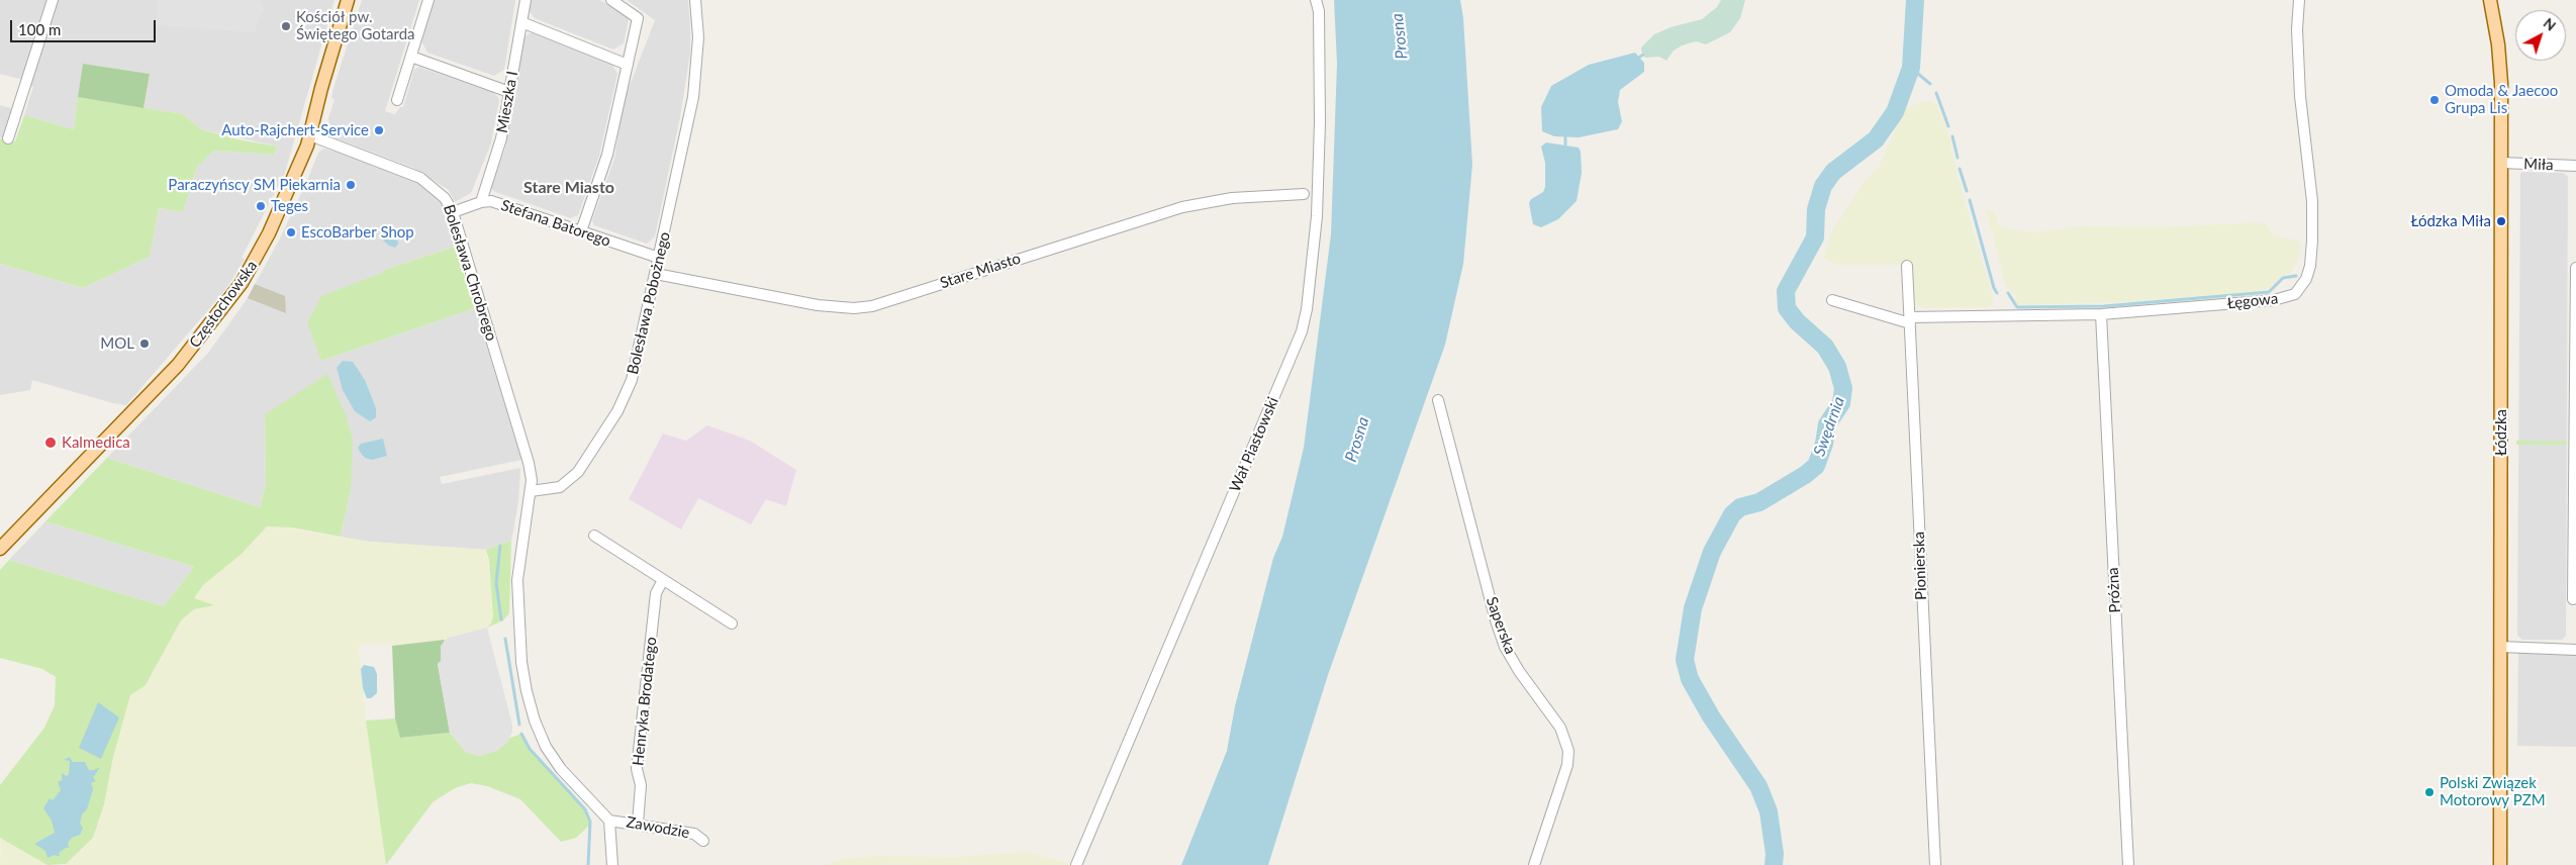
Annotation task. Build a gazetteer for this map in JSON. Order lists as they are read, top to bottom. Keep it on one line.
{"streets":{"main road":["Częstochowska","Łódzka"],"street":["Mieszka I","Miła","Stefana Batorego","Stare Miasto","Bolesława Chrobrego","Łęgowa","Bolesława Pobożnego","Wał Piastowski","Pionierska","Próżna","Saperska","Henryka Brodatego","Zawodzie"]},"crossings":[["Mieszka I","Stefana Batorego"],["Miła","Łódzka"],["Stefana Batorego","Bolesława Chrobrego"],["Stefana Batorego","Bolesława Pobożnego"],["Stare Miasto","Bolesława Pobożnego"],["Bolesława Chrobrego","Bolesława Pobożnego"],["Bolesława Chrobrego","Częstochowska"],["Łęgowa","Pionierska"],["Łęgowa","Próżna"],["Henryka Brodatego","Zawodzie"]],"districts":["Stare Miasto"],"water":["Prosna","Swędrnia"],"places":["Kościół pw. Świętego Gotarda","Omoda & Jaecoo Grupa Lis","Auto-Rajchert-Service","Paraczyńscy SM Piekarnia","Teges","Łódzka Miła","EscoBarber Shop","MOL","Kalmedica","Polski Związek Motorowy PZM"],"scale_bar":"100 m","north":"top right"}
